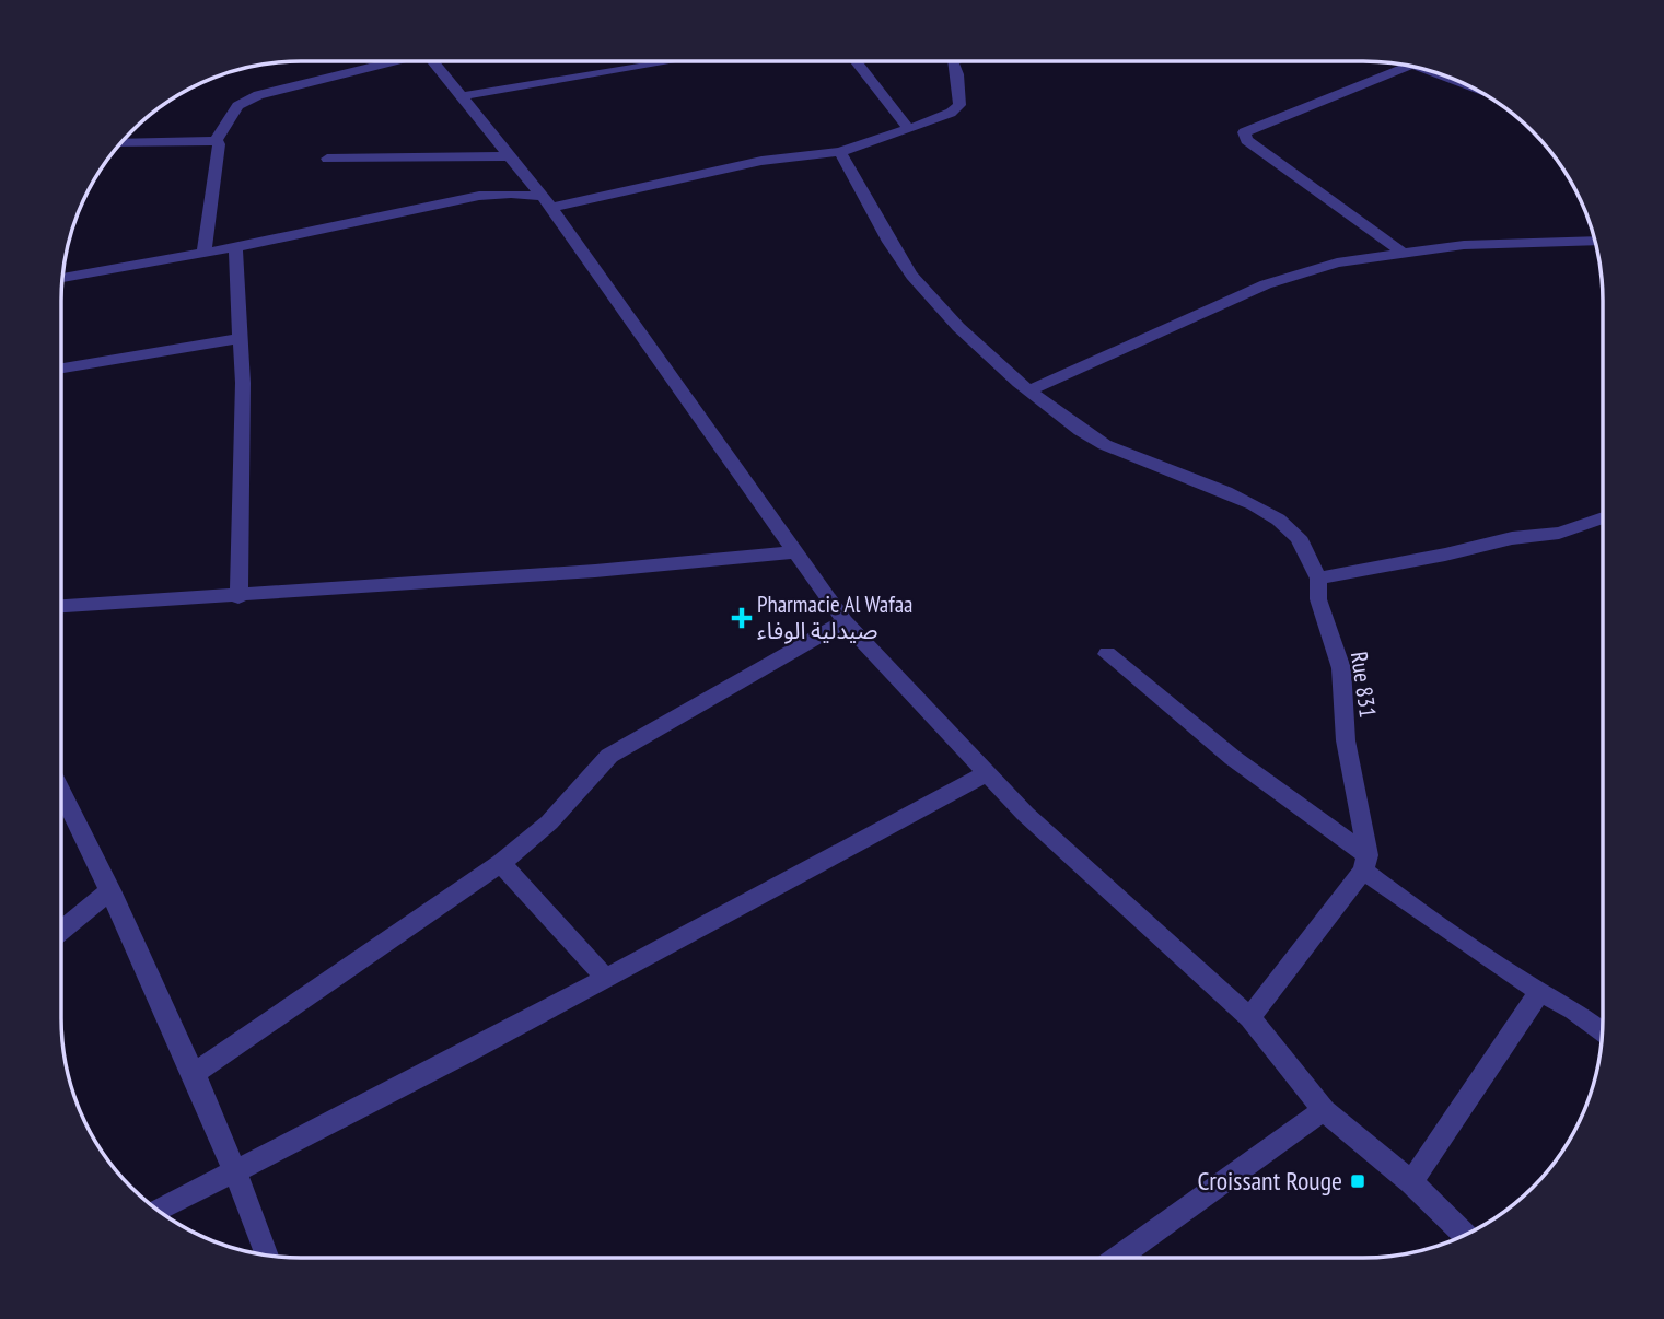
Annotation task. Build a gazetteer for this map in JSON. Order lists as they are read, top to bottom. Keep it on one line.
{"streets":{"street":["Rue 831"]},"places":{"health":["Pharmacie Al Wafaa صيدلية الوفاء"],"transit":["Croissant Rouge"]}}
